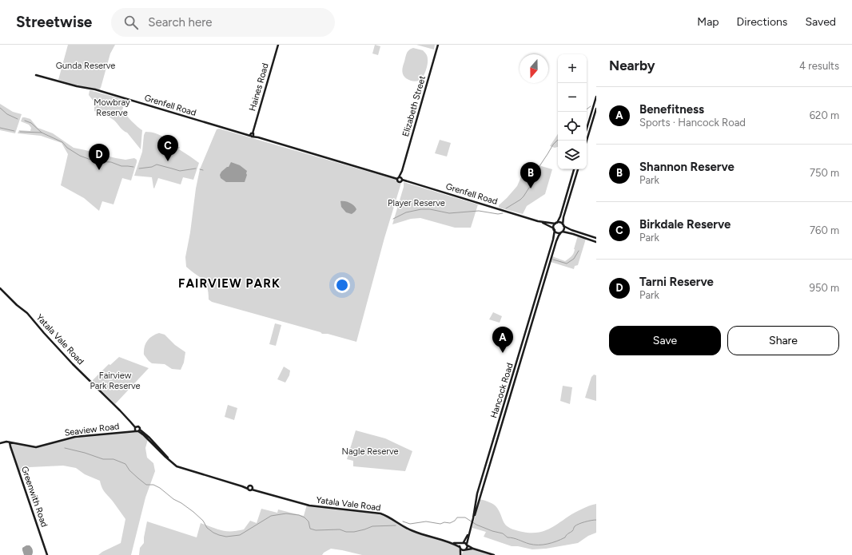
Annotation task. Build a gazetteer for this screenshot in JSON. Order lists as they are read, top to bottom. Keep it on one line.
{"streets":{"main road":["Haines Road","Grenfell Road","Elizabeth Street","Yatala Vale Road","Hancock Road","Seaview Road","Greenwith Road"]},"crossings":[["Haines Road","Grenfell Road"],["Grenfell Road","Elizabeth Street"],["Grenfell Road","Hancock Road"],["Yatala Vale Road","Hancock Road"],["Yatala Vale Road","Seaview Road"],["Seaview Road","Greenwith Road"]],"districts":["FAIRVIEW PARK"],"parks":["Gunda Reserve","Mowbray Reserve","Player Reserve","Fairview Park Reserve","Nagle Reserve"],"north":"bottom","page":{"header":"Streetwise","search":"Search here","nav":["Map","Directions","Saved"],"heading":["Nearby","4 results"],"map_buttons":["+","−"],"list":[{"mark":"A","name":"Benefitness","note":"Sports · Hancock Road","value":"620 m"},{"mark":"B","name":"Shannon Reserve","note":"Park","value":"750 m"},{"mark":"C","name":"Birkdale Reserve","note":"Park","value":"760 m"},{"mark":"D","name":"Tarni Reserve","note":"Park","value":"950 m"}],"pins":["C","D","B","A"],"buttons":["Save","Share"]}}
